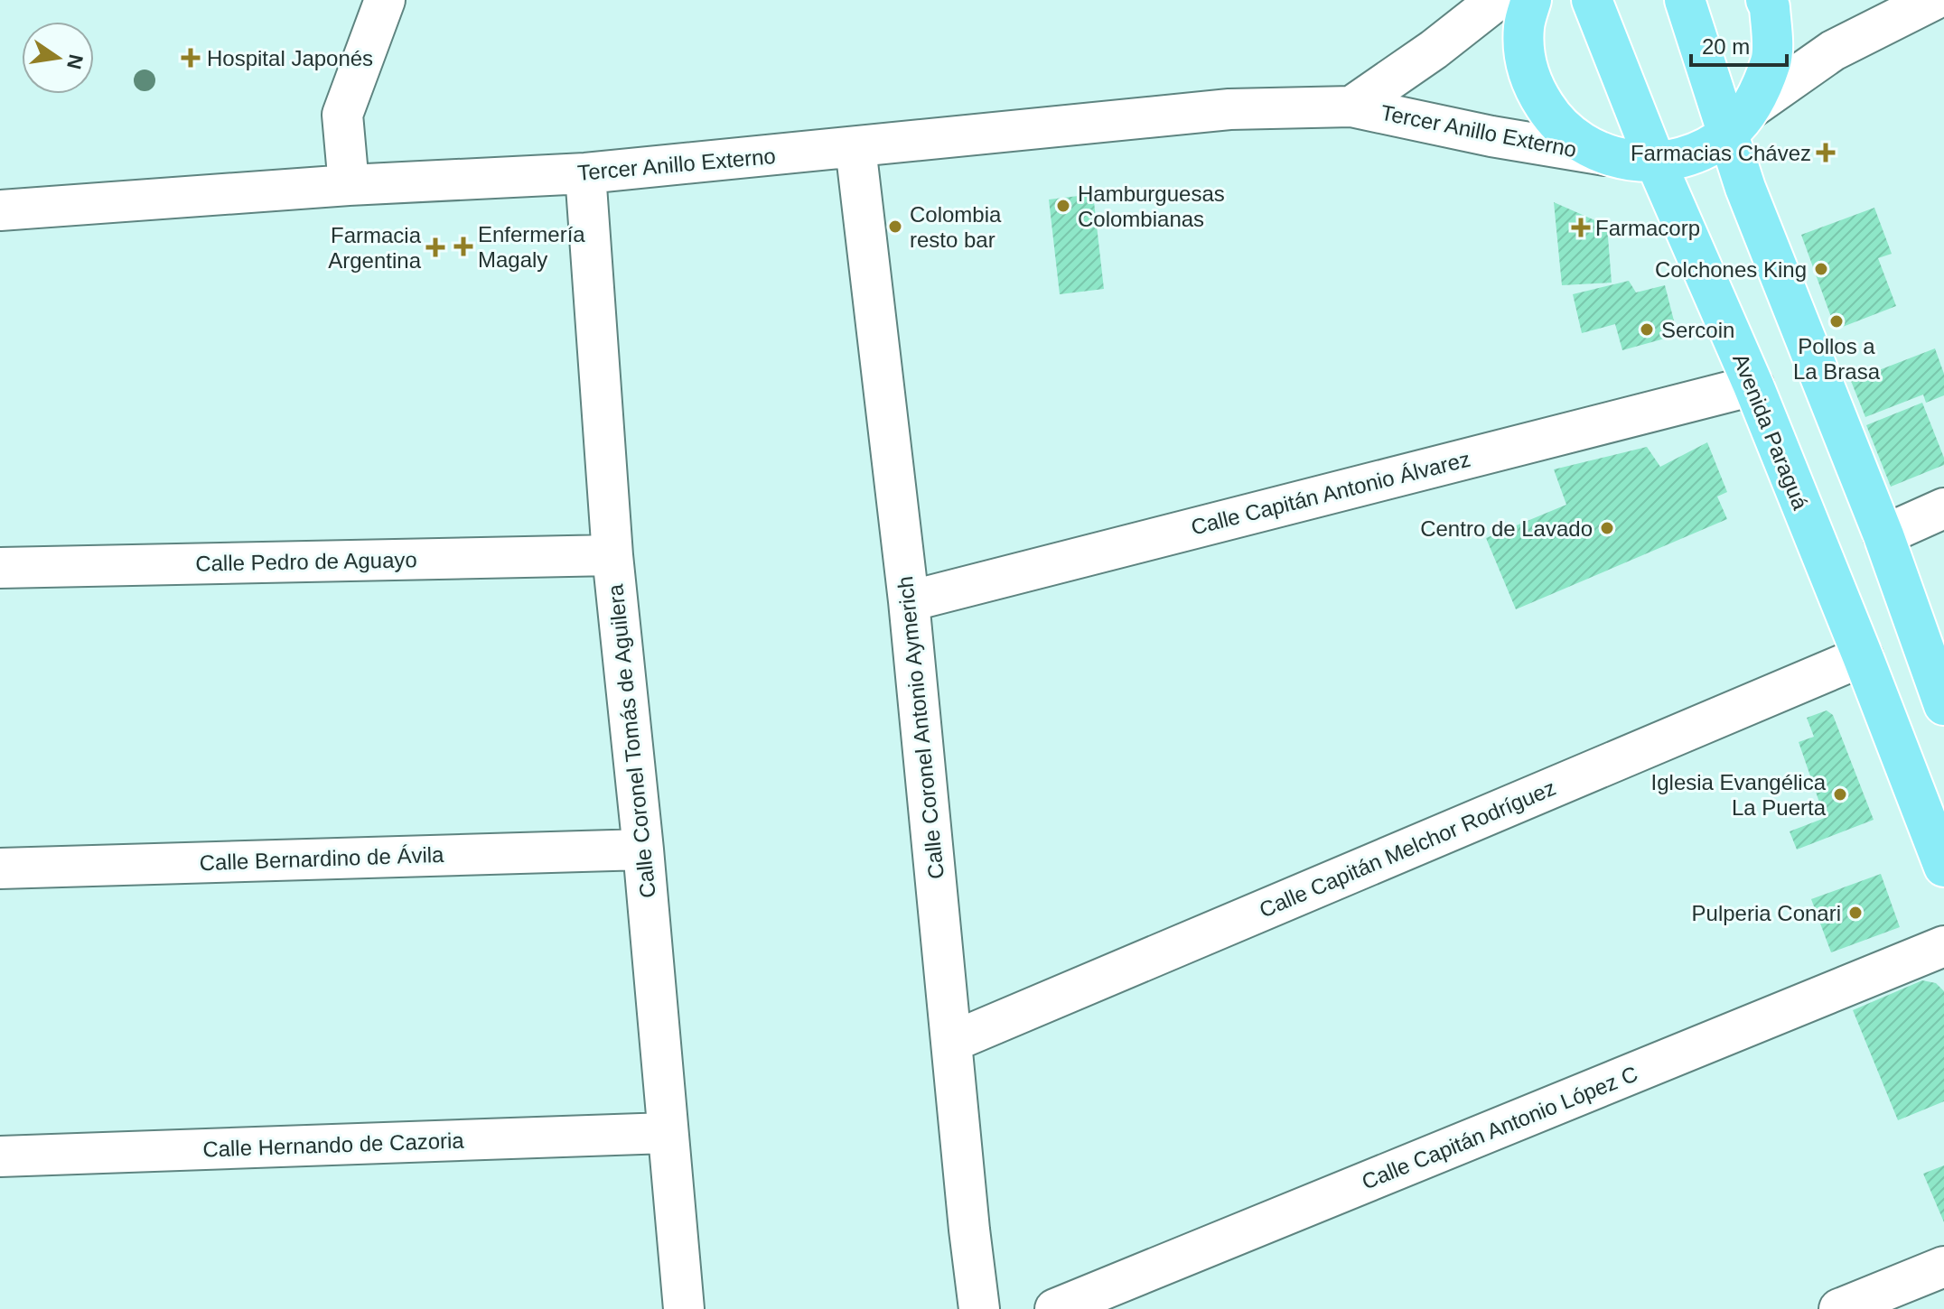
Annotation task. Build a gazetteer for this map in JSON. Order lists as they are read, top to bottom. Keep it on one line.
{"streets":{"main road":["Avenida Paraguá"],"street":["Tercer Anillo Externo","Calle Capitán Antonio Álvarez","Calle Pedro de Aguayo","Calle Coronel Antonio Aymerich","Calle Coronel Tomás de Aguilera","Calle Capitán Melchor Rodríguez","Calle Bernardino de Ávila","Calle Capitán Antonio López C","Calle Hernando de Cazoria"]},"crossings":[["Tercer Anillo Externo","Calle Coronel Antonio Aymerich"],["Tercer Anillo Externo","Calle Coronel Tomás de Aguilera"],["Avenida Paraguá","Calle Capitán Antonio Álvarez"],["Avenida Paraguá","Calle Capitán Melchor Rodríguez"],["Calle Capitán Antonio Álvarez","Calle Coronel Antonio Aymerich"],["Calle Pedro de Aguayo","Calle Coronel Tomás de Aguilera"],["Calle Coronel Antonio Aymerich","Calle Capitán Melchor Rodríguez"],["Calle Coronel Tomás de Aguilera","Calle Bernardino de Ávila"],["Calle Coronel Tomás de Aguilera","Calle Hernando de Cazoria"]],"places":{"health":["Hospital Japonés","Farmacias Chávez","Farmacorp","Enfermería Magaly","Farmacia Argentina"],"other":["Hamburguesas Colombianas","Colombia resto bar","Colchones King","Pollos a La Brasa","Sercoin","Centro de Lavado","Iglesia Evangélica La Puerta","Pulperia Conari"]},"scale_bar":"20 m","north":"right"}
